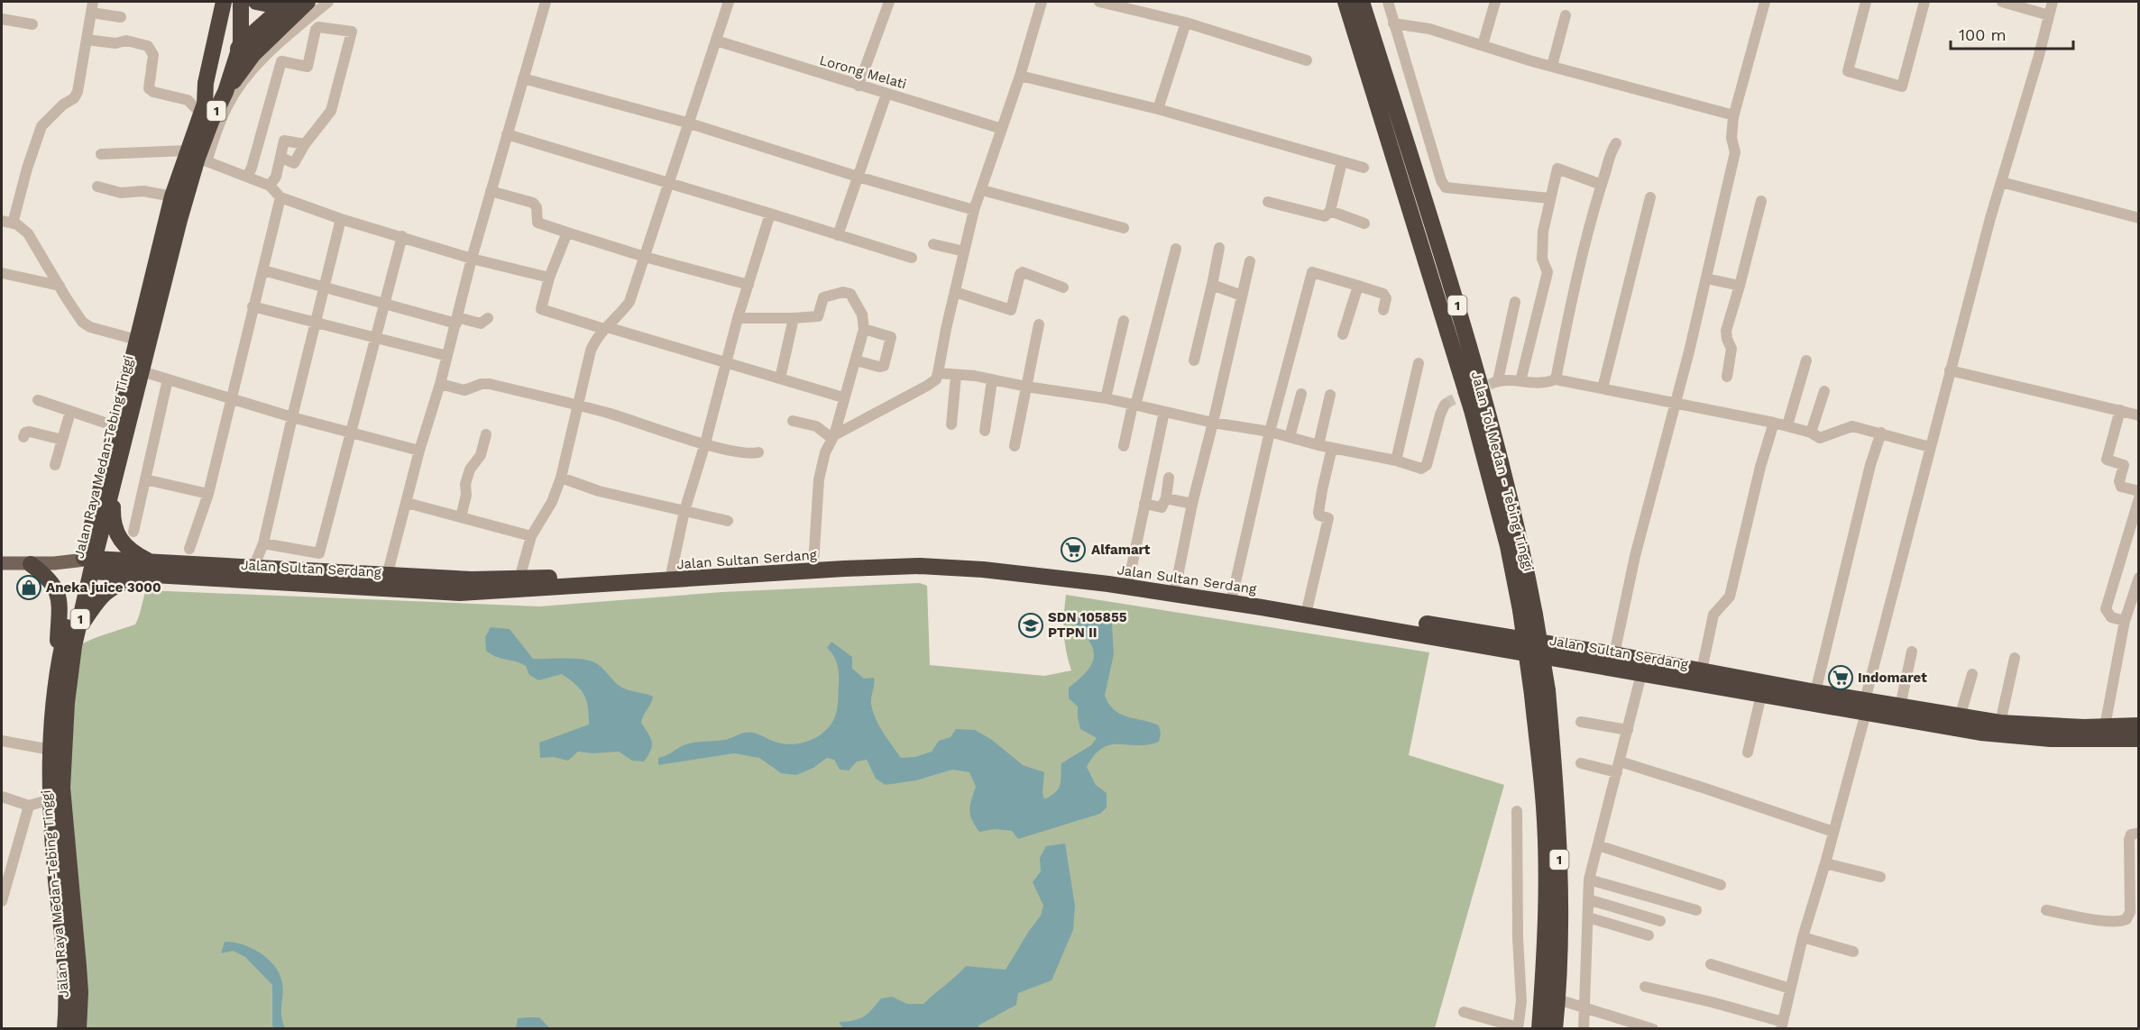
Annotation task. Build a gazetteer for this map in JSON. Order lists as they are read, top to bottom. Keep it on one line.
{"streets":{"highway":["1","Jalan Raya Medan-Tebing Tinggi","Jalan Tol Medan - Tebing Tinggi","Jalan Sultan Serdang"],"street":["Lorong Melati"]},"crossings":[["Jalan Raya Medan-Tebing Tinggi","Jalan Sultan Serdang"]],"places":{"supermarket":["Alfamart","Indomaret"],"shop":["Aneka juice 3000"],"school or university":["SDN 105855 PTPN II"]},"scale_bar":"100 m"}
